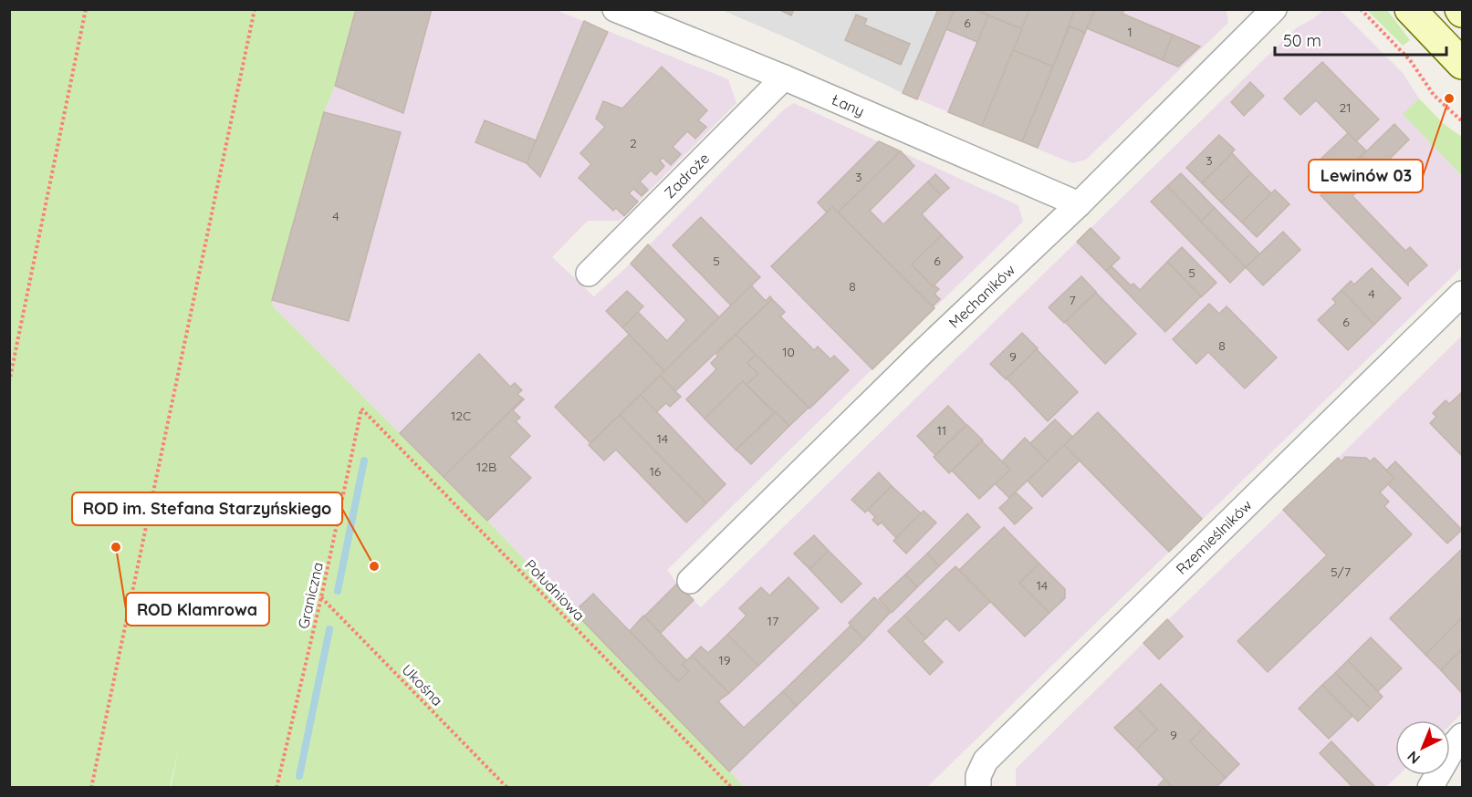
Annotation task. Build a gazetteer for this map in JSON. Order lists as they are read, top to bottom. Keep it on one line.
{"streets":{"street":["Łany","Zadroże","Mechaników","Rzemieślników"],"path":["Południowa","Graniczna","Ukośna"]},"crossings":[["Łany","Zadroże"],["Łany","Mechaników"],["Południowa","Graniczna"],["Graniczna","Ukośna"]],"places":["Lewinów 03","ROD Klamrowa","ROD im. Stefana Starzyńskiego"],"house_numbers":["6","1","21","2","3","3","4","5","6","5","8","4","7","6","8","10","9","12C","11","14","12B","16","5/7","14","17","19","9"],"scale_bar":"50 m","north":"bottom left"}
